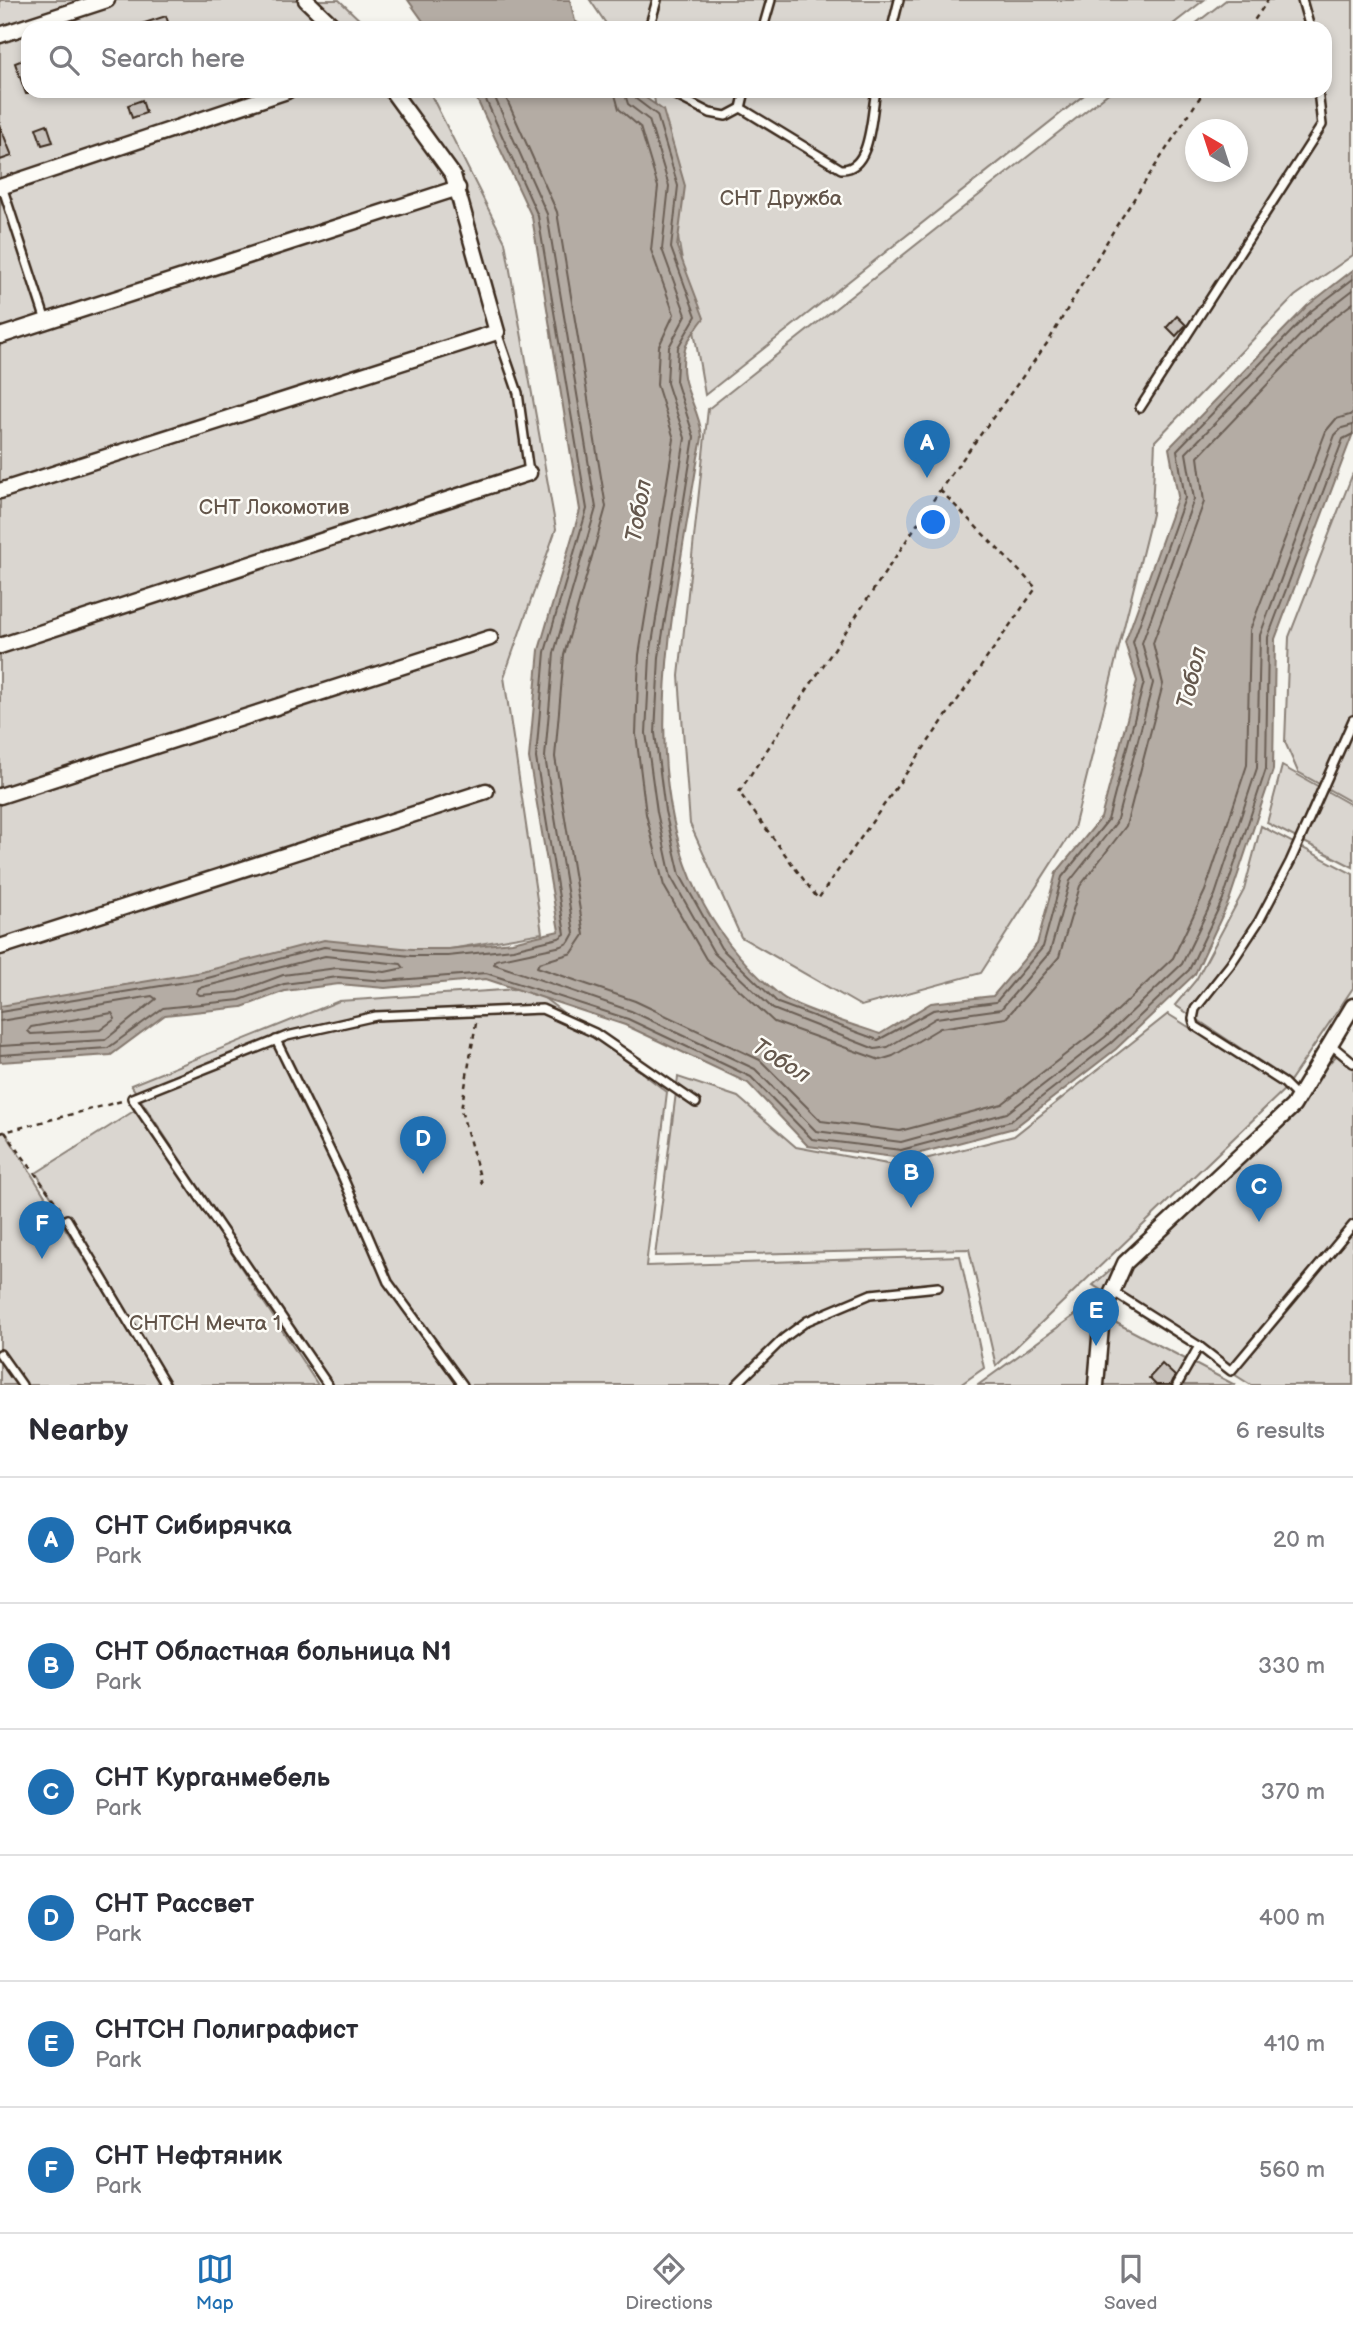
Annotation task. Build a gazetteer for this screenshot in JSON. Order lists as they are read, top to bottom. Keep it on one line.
{"water":["Тобол"],"parks":["СНТ Дружба","СНТ Локомотив","СНТСН Мечта 1"],"north":"top left","page":{"search":"Search here","pins":["A","D","B","C","F","E"],"heading":["Nearby","6 results"],"list":[{"mark":"A","name":"СНТ Сибирячка","note":"Park","value":"20 m"},{"mark":"B","name":"СНТ Областная больница N1","note":"Park","value":"330 m"},{"mark":"C","name":"СНТ Курганмебель","note":"Park","value":"370 m"},{"mark":"D","name":"СНТ Рассвет","note":"Park","value":"400 m"},{"mark":"E","name":"СНТСН Полиграфист","note":"Park","value":"410 m"},{"mark":"F","name":"СНТ Нефтяник","note":"Park","value":"560 m"}],"nav":["Map","Directions","Saved"]}}
